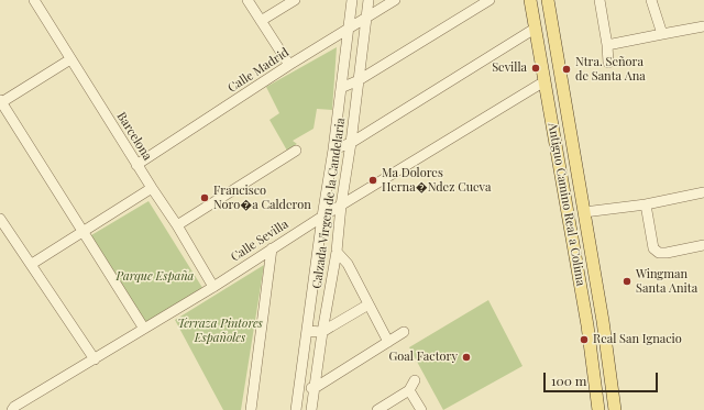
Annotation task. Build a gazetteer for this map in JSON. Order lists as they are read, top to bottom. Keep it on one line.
{"streets":{"main road":["Antiguo Camino Real a Colima"],"street":["Calle Madrid","Barcelona","Calzada Virgen de la Candelaria","Calle Sevilla"]},"crossings":[["Calle Madrid","Barcelona"],["Calle Madrid","Calzada Virgen de la Candelaria"],["Barcelona","Calle Sevilla"],["Calzada Virgen de la Candelaria","Calle Sevilla"],["Antiguo Camino Real a Colima","Calle Sevilla"]],"parks":["Parque España","Terraza Pintores Españoles"],"places":["Sevilla","Ntra. Señora de Santa Ana","Ma Dolores Herna�Ndez Cueva","Francisco Noro�a Calderon","Wingman Santa Anita","Real San Ignacio","Goal Factory"],"scale_bar":"100 m"}
